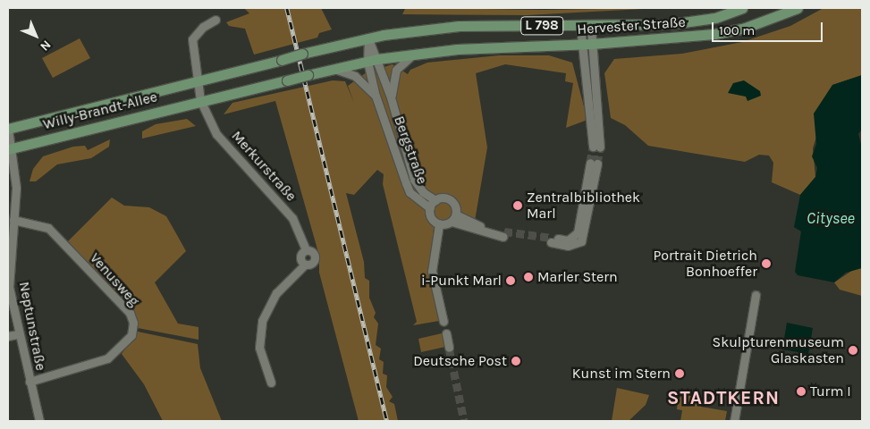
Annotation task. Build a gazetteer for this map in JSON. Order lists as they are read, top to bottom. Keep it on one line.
{"streets":{"main road":["L 798","Hervester Straße","Willy-Brandt-Allee"],"street":["Bergstraße","Merkurstraße","Venusweg","Neptunstraße"]},"crossings":[["Hervester Straße","Willy-Brandt-Allee"],["Hervester Straße","Bergstraße"],["Willy-Brandt-Allee","Bergstraße"],["Willy-Brandt-Allee","Merkurstraße"],["Willy-Brandt-Allee","Neptunstraße"],["Venusweg","Neptunstraße"]],"districts":["STADTKERN"],"water":["Citysee"],"places":["Zentralbibliothek Marl","Portrait Dietrich Bonhoeffer","Marler Stern","i-Punkt Marl","Skulpturenmuseum Glaskasten","Deutsche Post","Kunst im Stern","Turm I"],"scale_bar":"100 m","north":"bottom right"}
